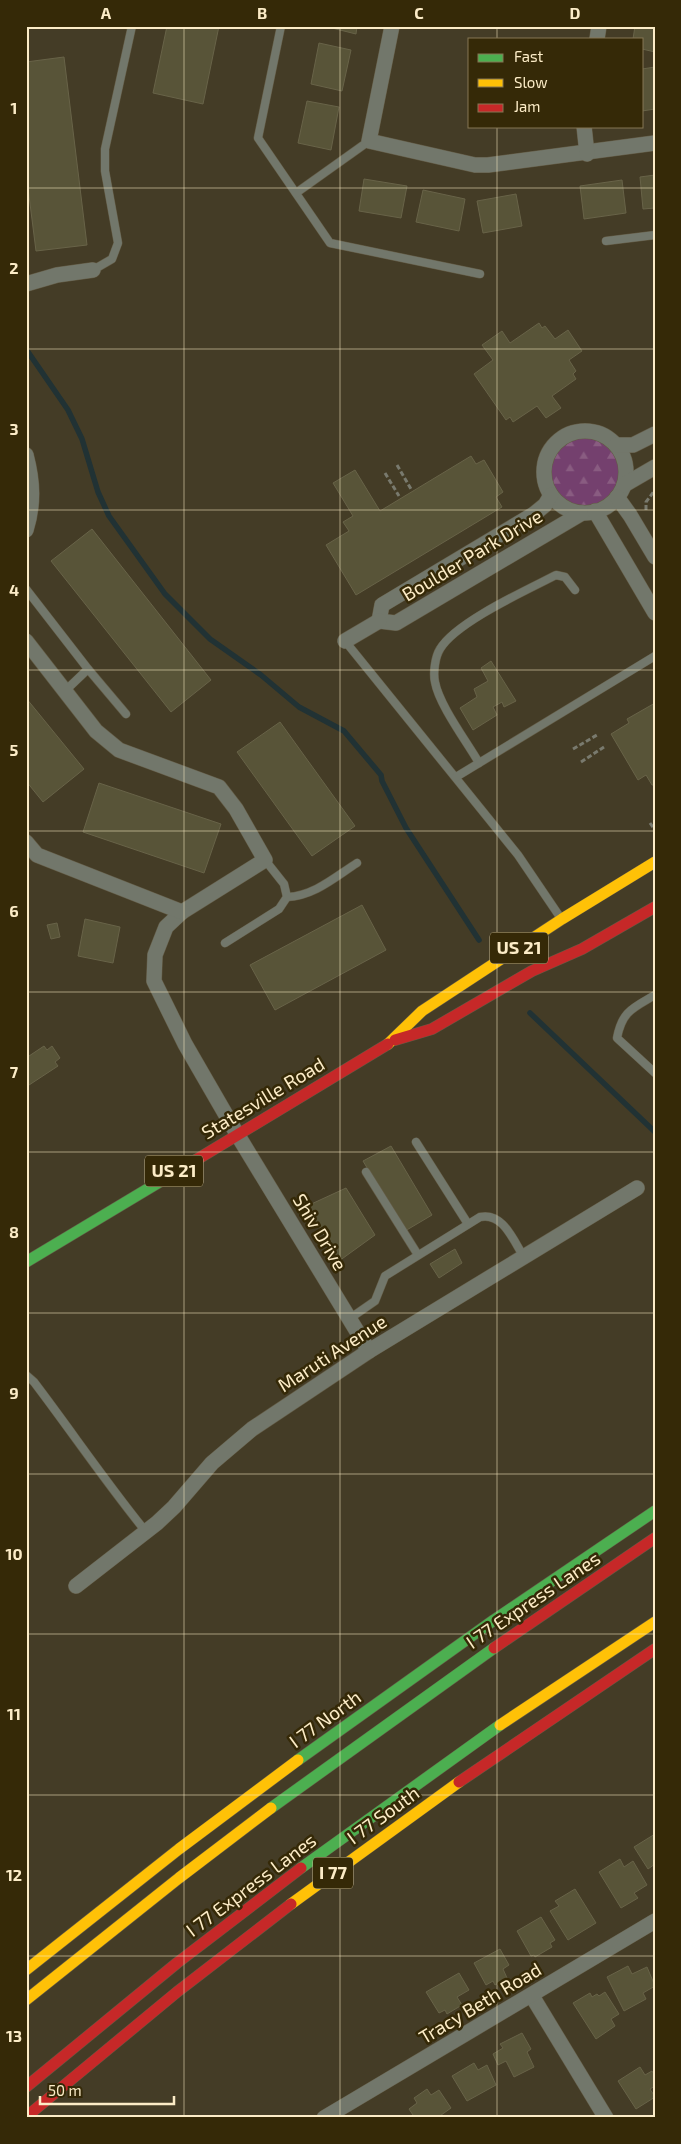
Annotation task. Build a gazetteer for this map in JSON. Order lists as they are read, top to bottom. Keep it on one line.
{"streets":{"main road":["US 21","Statesville Road","I 77 Express Lanes","I 77 North","I 77 South","I 77"],"street":["Boulder Park Drive","Shiv Drive","Maruti Avenue","Tracy Beth Road"]},"crossings":[["Statesville Road","Shiv Drive"],["Shiv Drive","Maruti Avenue"]],"legend":["Fast","Slow","Jam"],"scale_bar":"50 m","grid":{"columns":["A","B","C","D"],"rows":["1","2","3","4","5","6","7","8","9","10","11","12","13"]}}
